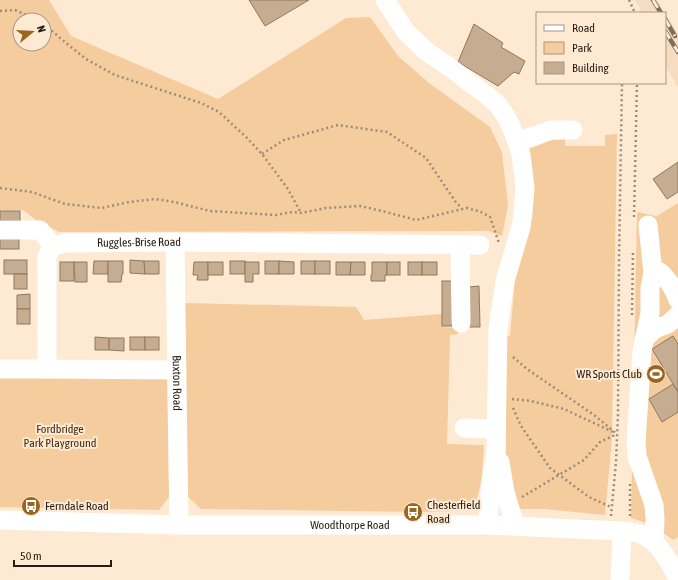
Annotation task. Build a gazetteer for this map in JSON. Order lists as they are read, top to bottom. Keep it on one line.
{"streets":{"street":["Ruggles-Brise Road","Buxton Road","Woodthorpe Road"]},"crossings":[["Ruggles-Brise Road","Buxton Road"],["Buxton Road","Woodthorpe Road"]],"parks":["Fordbridge Park Playground"],"places":{"sports":["WR Sports Club"],"bus stop":["Ferndale Road","Chesterfield Road"]},"legend":["Road","Park","Building"],"scale_bar":"50 m","north":"right"}
